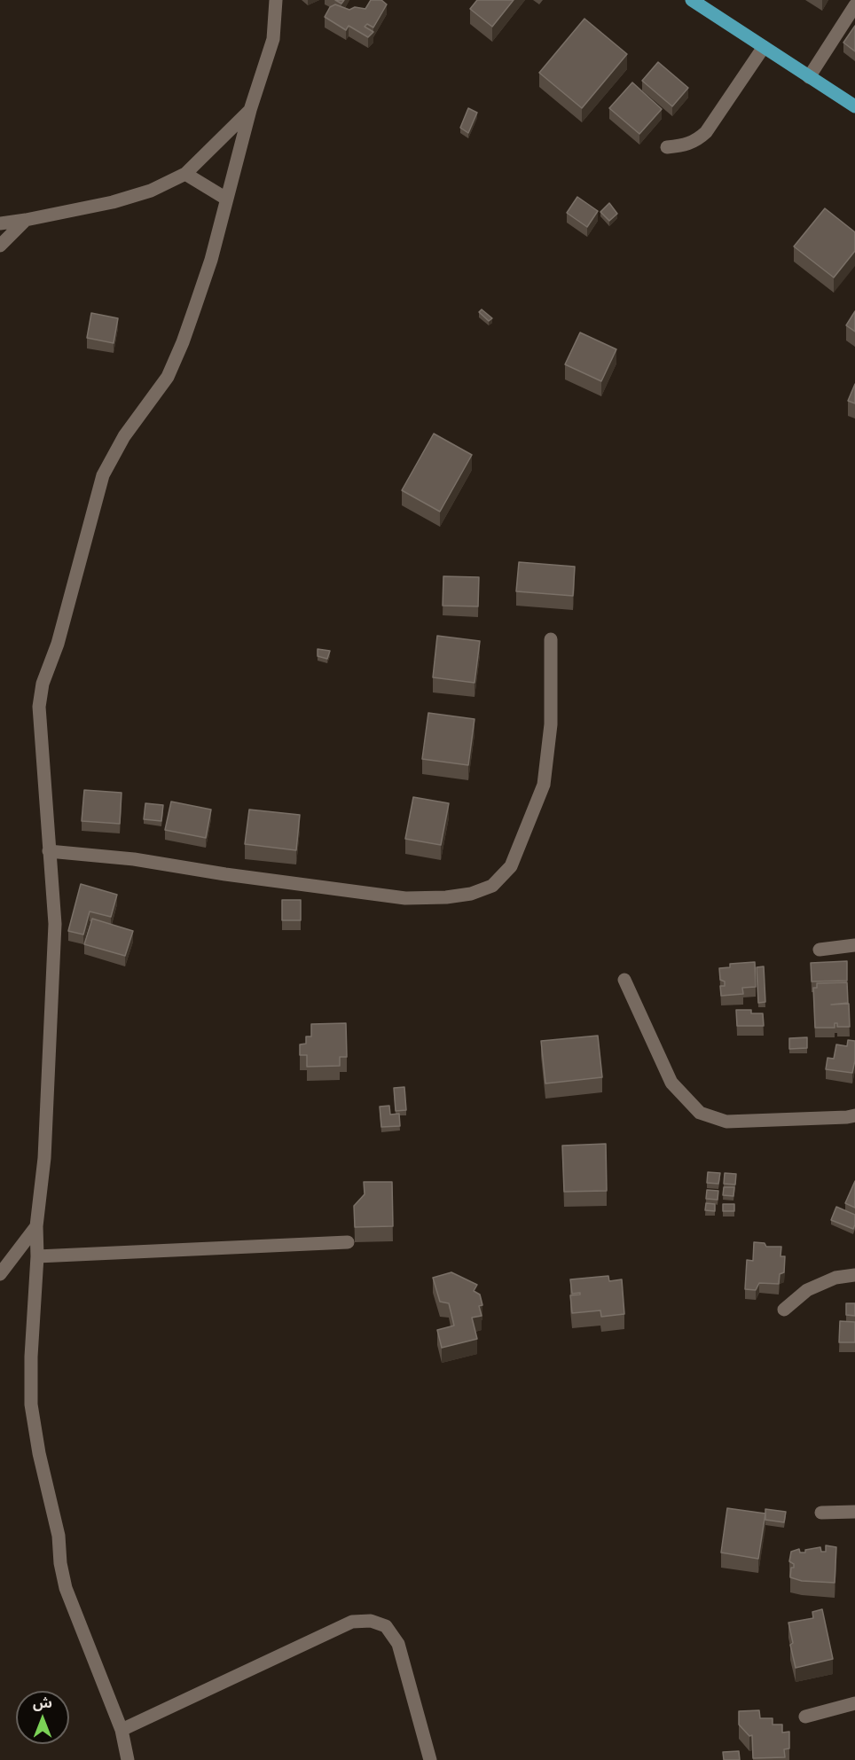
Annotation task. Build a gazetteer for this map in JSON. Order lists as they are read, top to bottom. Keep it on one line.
{"north":"top"}
